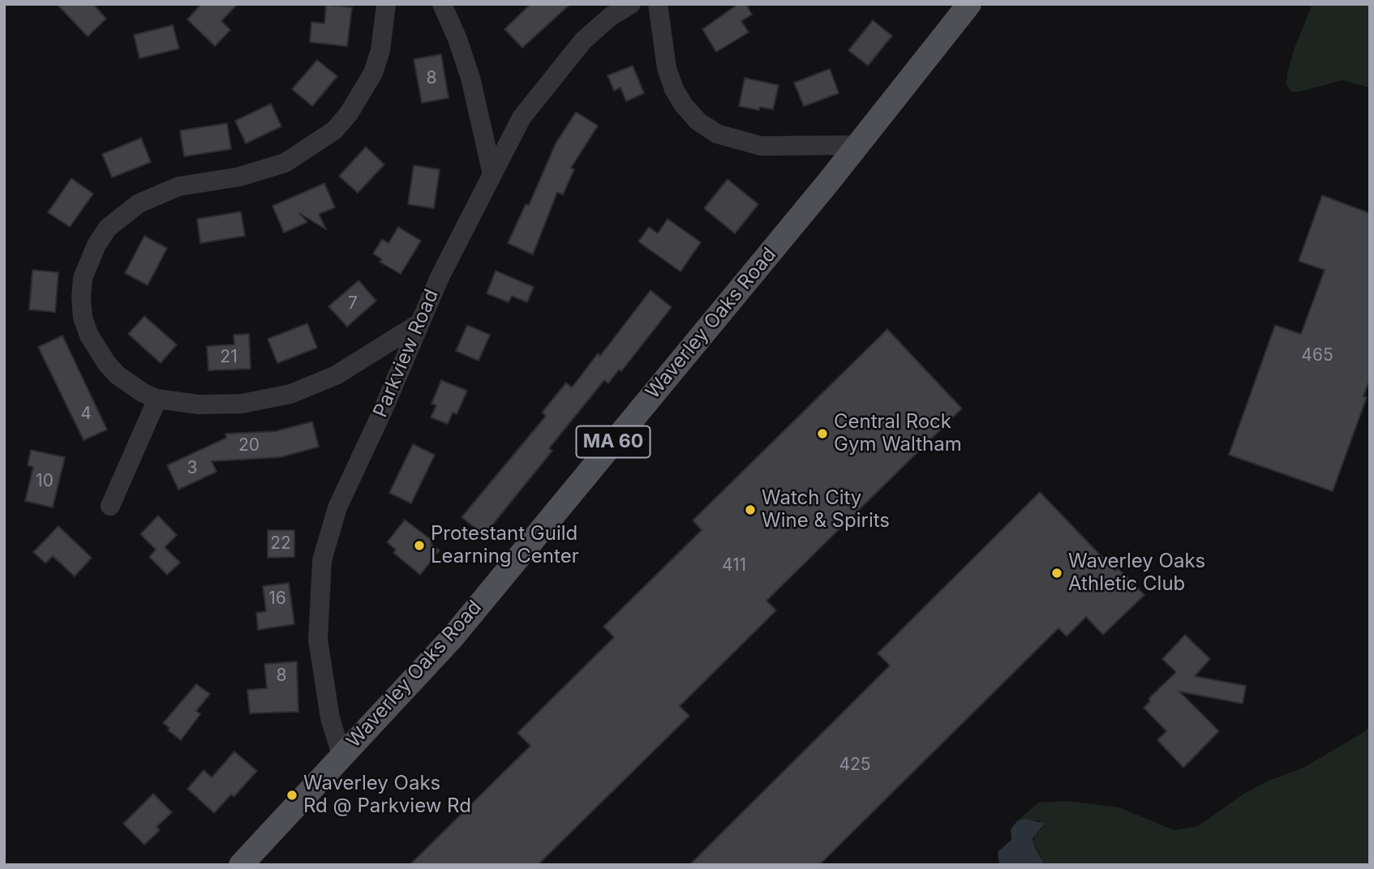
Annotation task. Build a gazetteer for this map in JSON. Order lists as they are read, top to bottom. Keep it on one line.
{"streets":{"main road":["Waverley Oaks Road","MA 60"],"street":["Parkview Road"]},"crossings":[["Waverley Oaks Road","Parkview Road"]],"places":["Central Rock Gym Waltham","Watch City Wine & Spirits","Protestant Guild Learning Center","Waverley Oaks Athletic Club","Waverley Oaks Rd @ Parkview Rd"],"house_numbers":["8","7","465","21","4","20","3","10","22","411","16","8","425"]}
